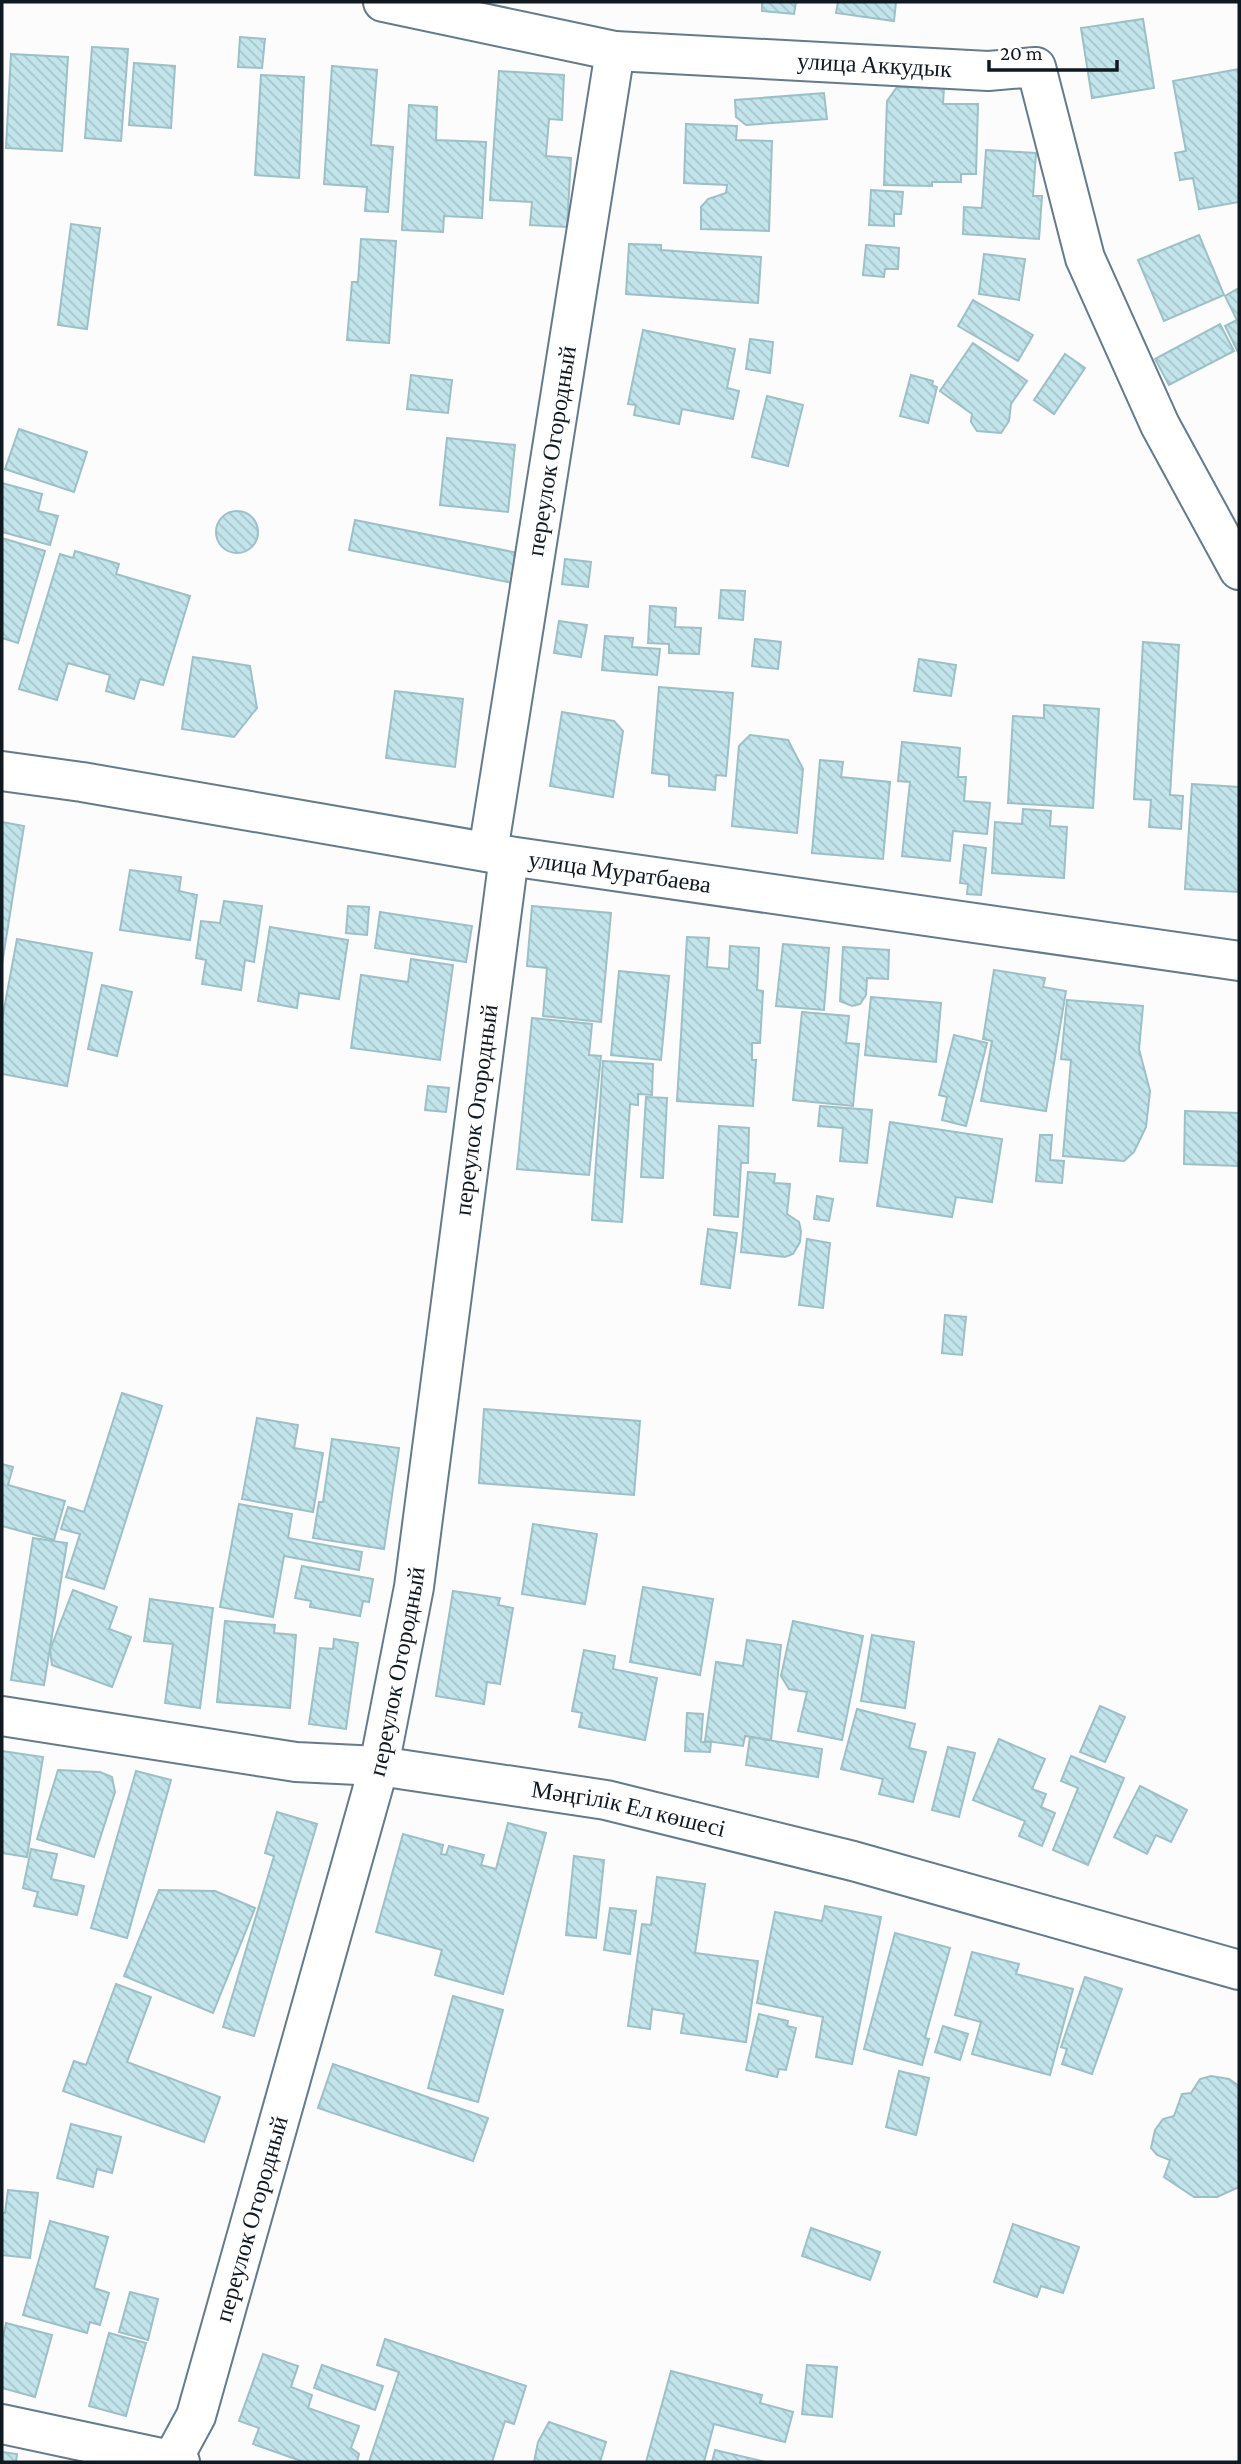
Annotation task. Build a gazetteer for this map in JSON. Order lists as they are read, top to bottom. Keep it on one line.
{"streets":{"street":["улица Аккудык","переулок Огородный","улица Муратбаева","Мәңгілік Ел көшесі"]},"crossings":[["улица Аккудык","переулок Огородный"],["переулок Огородный","улица Муратбаева"],["переулок Огородный","Мәңгілік Ел көшесі"]],"scale_bar":"20 m"}
